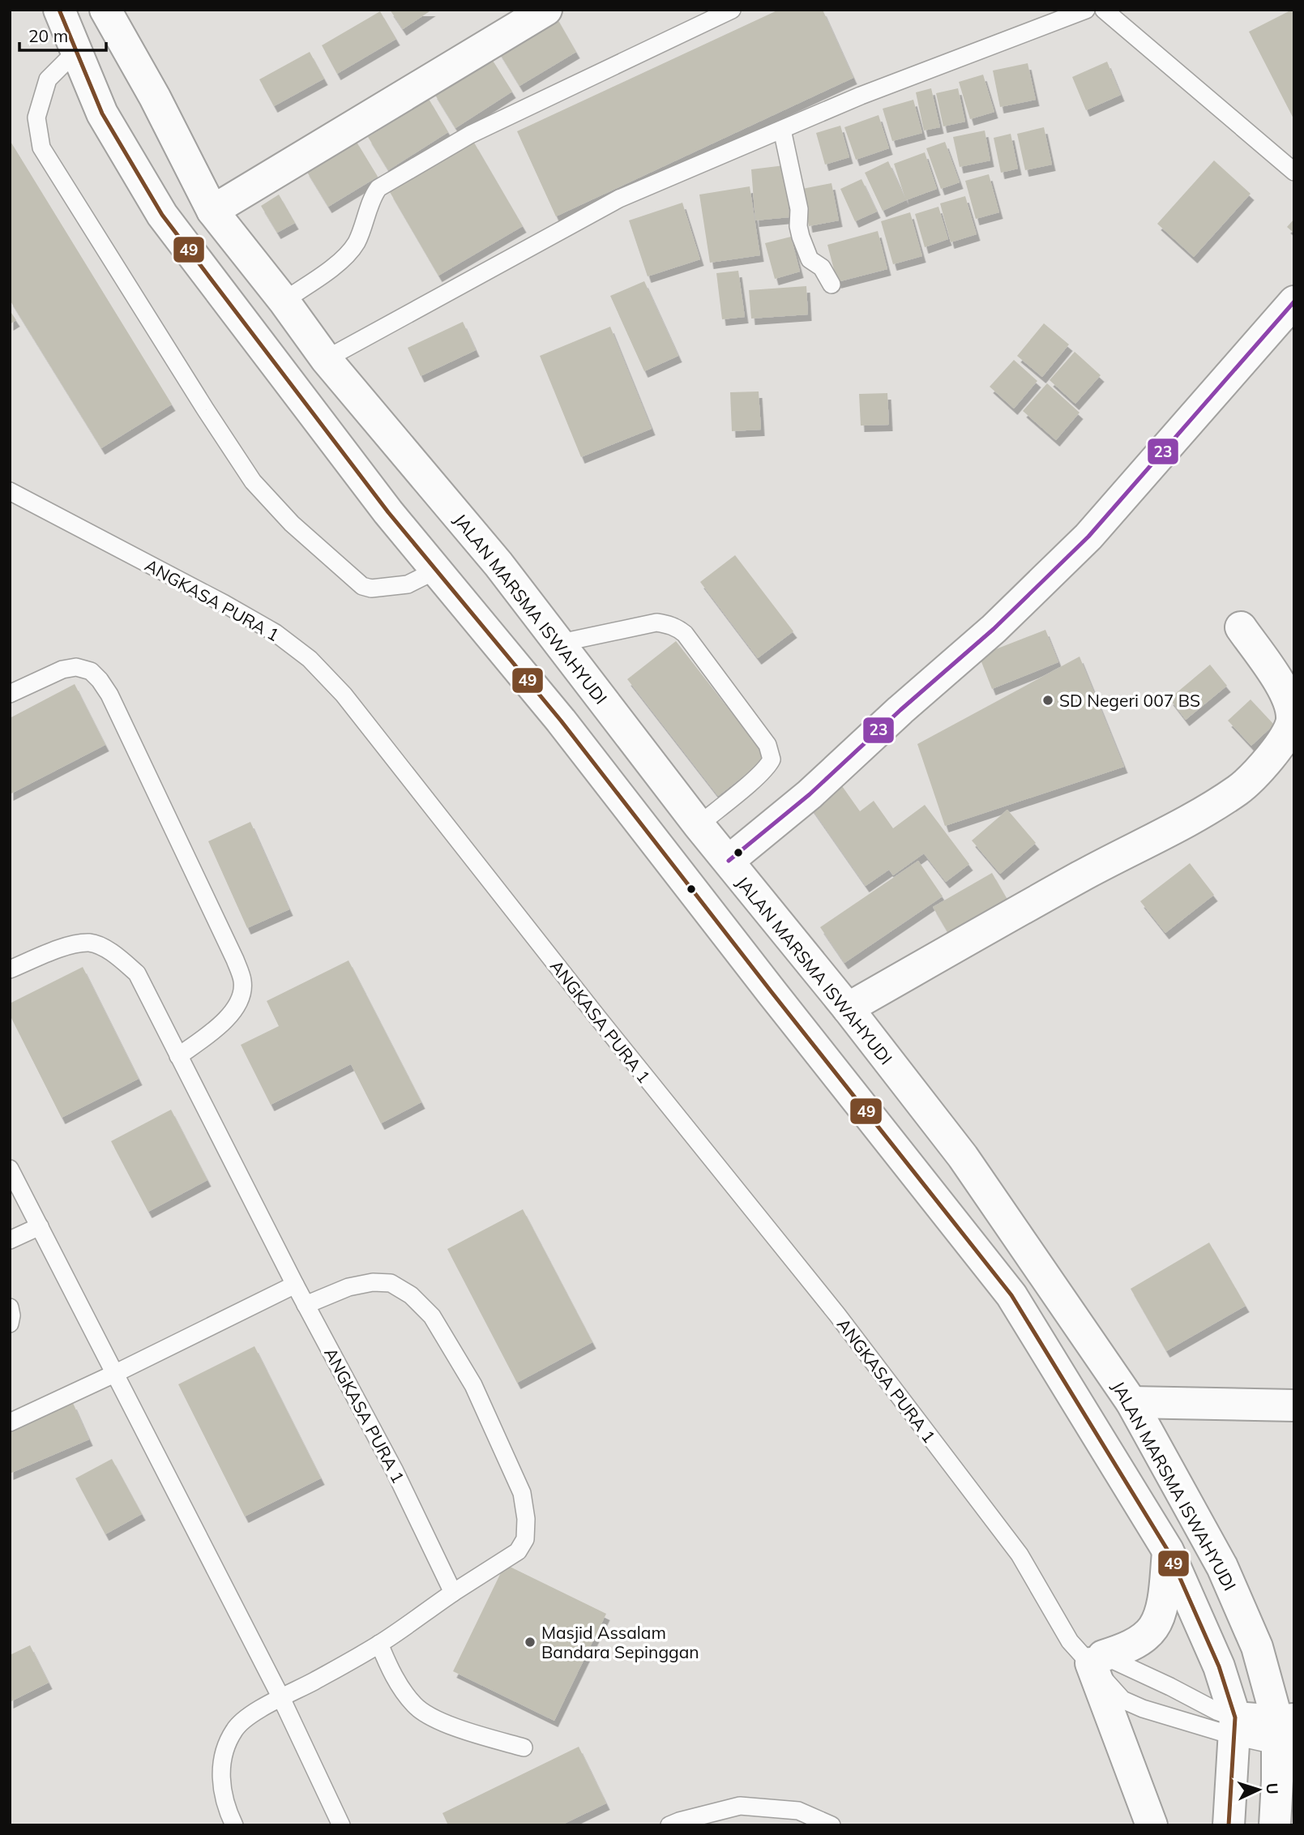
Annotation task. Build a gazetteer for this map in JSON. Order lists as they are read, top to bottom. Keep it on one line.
{"streets":{"main road":["JALAN MARSMA ISWAHYUDI"],"lane":["ANGKASA PURA 1"]},"places":["SD Negeri 007 BS","Masjid Assalam Bandara Sepinggan"],"lines":["transit line 49","transit line 23"],"scale_bar":"20 m","north":"right"}
